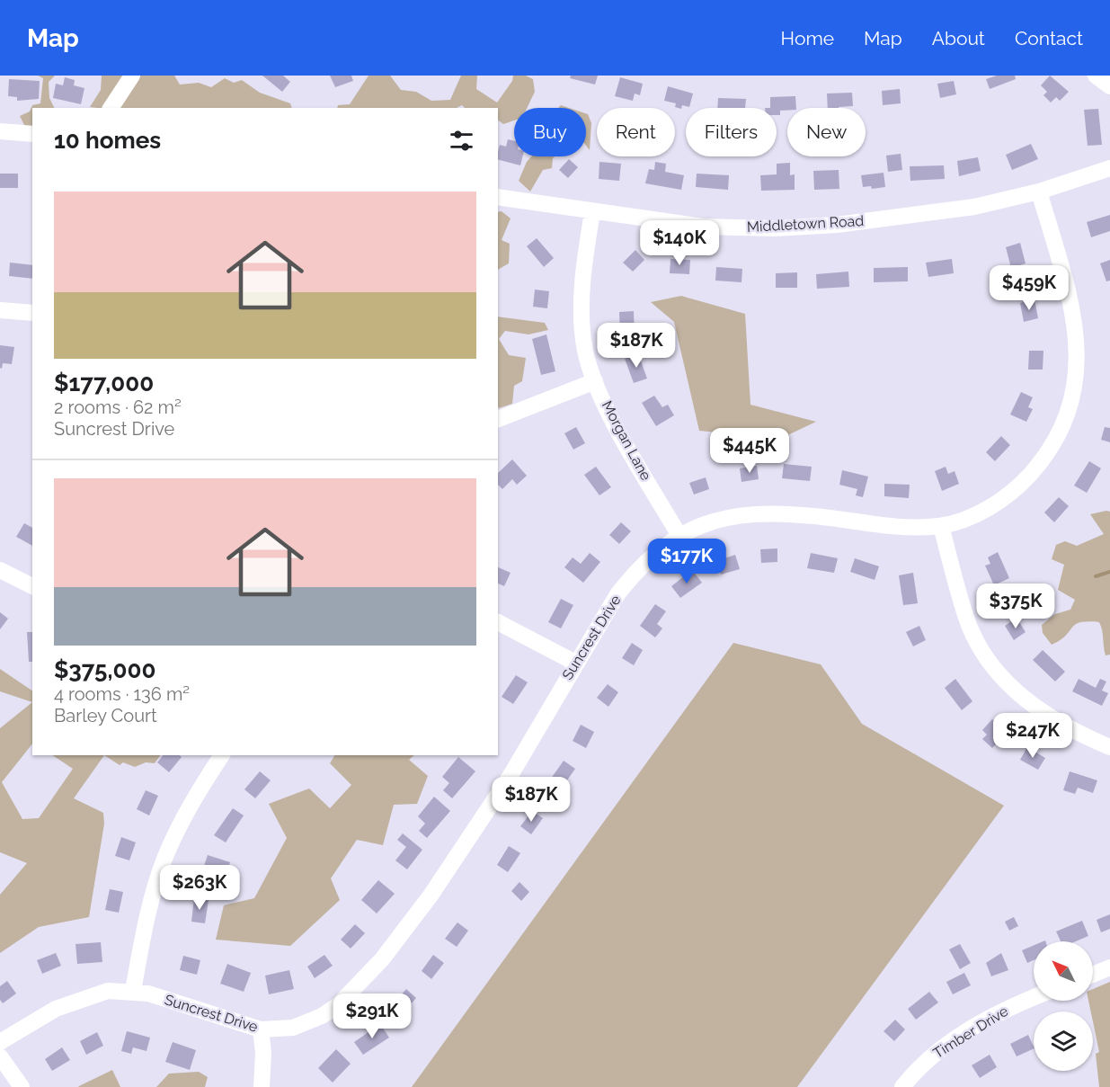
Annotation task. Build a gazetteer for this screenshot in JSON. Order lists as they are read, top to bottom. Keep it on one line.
{"streets":{"street":["Middletown Road","Morgan Lane","Suncrest Drive","Timber Drive"]},"crossings":[["Middletown Road","Morgan Lane"],["Middletown Road","Suncrest Drive"],["Morgan Lane","Suncrest Drive"]],"north":"top left","page":{"header":"Map","nav":["Home","Map","About","Contact"],"chip":["Buy","Rent","Filters","New"],"heading":"10 homes","list":[{"name":"$177,000","note":"2 rooms · 62 m² · Suncrest Drive"},{"name":"$375,000","note":"4 rooms · 136 m² · Barley Court"}],"price":["$140K","$459K","$187K","$445K","$177K","$375K","$247K","$187K","$263K","$291K"]}}
